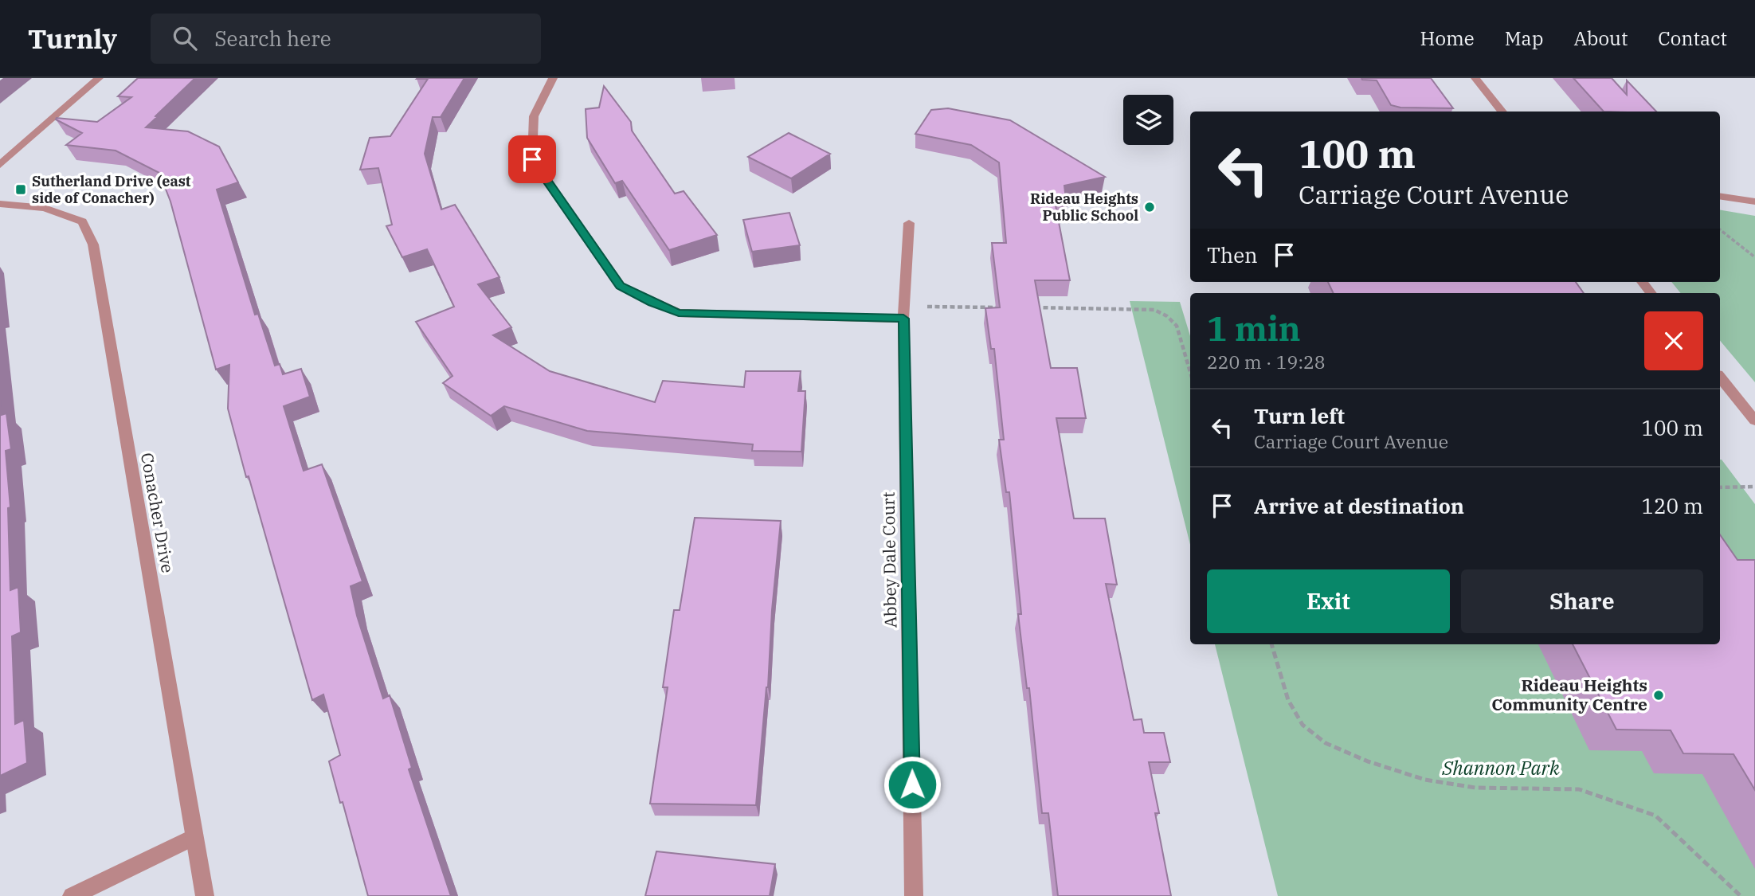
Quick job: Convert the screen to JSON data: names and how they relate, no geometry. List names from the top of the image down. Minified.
{"streets":{"street":["Conacher Drive","Abbey Dale Court"]},"parks":["Shannon Park"],"places":{"transit":["Sutherland Drive (east side of Conacher)"],"other":["Rideau Heights Public School","Rideau Heights Community Centre"]},"page":{"header":"Turnly","search":"Search here","nav":["Home","Map","About","Contact"],"turn":["100 m","Carriage Court Avenue"],"then":"Then","heading":["1 min","220 m · 19:28"],"list":[{"name":"Turn left","note":"Carriage Court Avenue","value":"100 m"},{"name":"Arrive at destination","value":"120 m"}],"buttons":["Exit","Share"]}}
